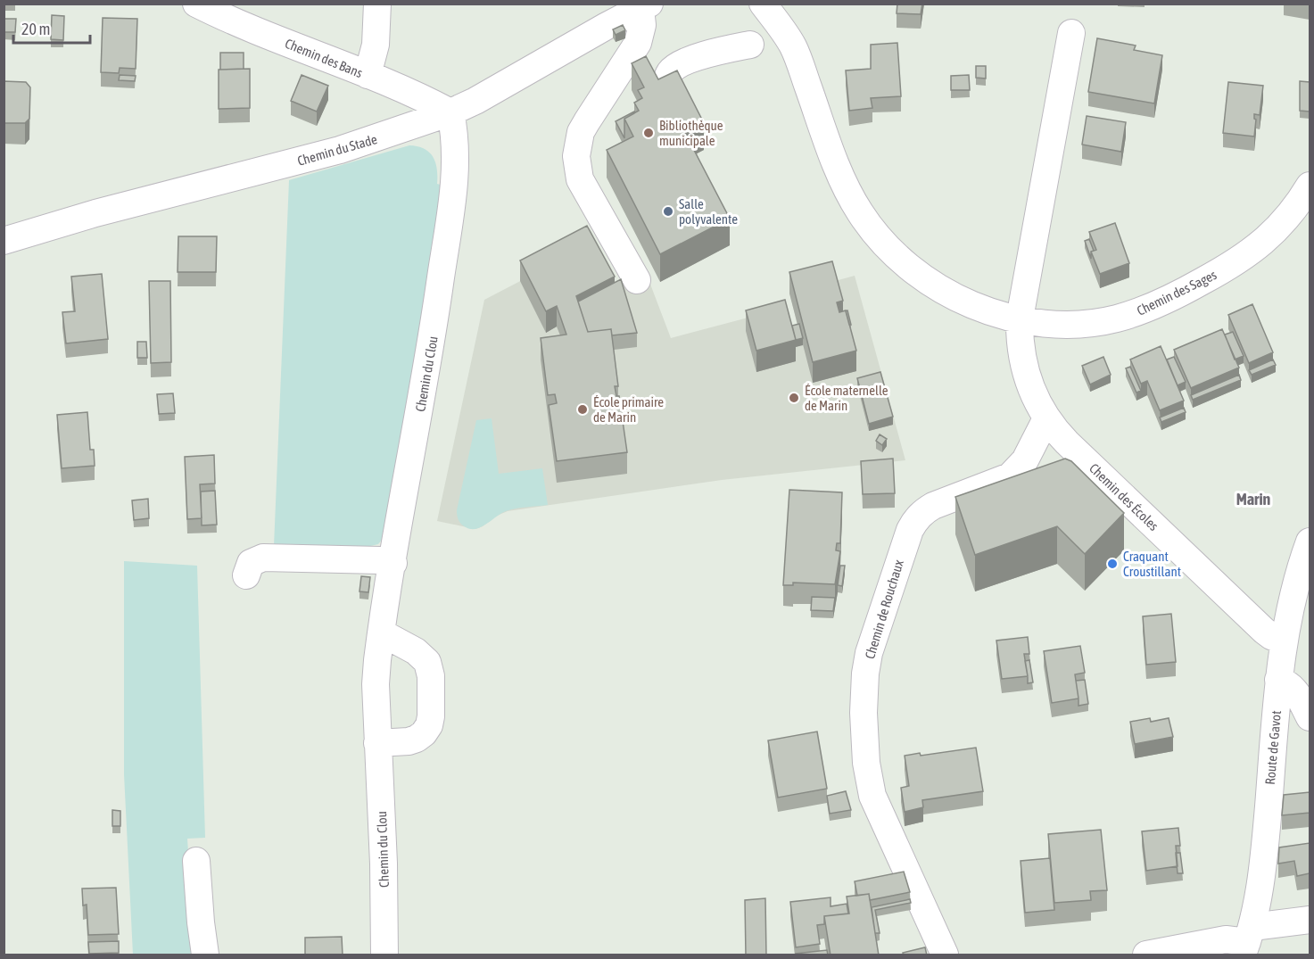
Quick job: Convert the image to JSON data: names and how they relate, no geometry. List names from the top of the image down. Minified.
{"streets":{"street":["Chemin des Bans","Chemin du Stade","Chemin des Sages","Chemin du Clou","Chemin des Écoles","Chemin de Rouchaux","Route de Gavot"]},"crossings":[["Chemin des Bans","Chemin du Stade"],["Chemin des Bans","Chemin du Clou"],["Chemin du Stade","Chemin du Clou"],["Chemin des Sages","Chemin des Écoles"],["Chemin des Écoles","Chemin de Rouchaux"],["Chemin des Écoles","Route de Gavot"]],"districts":["Marin"],"places":["Bibliothèque municipale","Salle polyvalente","École maternelle de Marin","École primaire de Marin","Craquant Croustillant"],"scale_bar":"20 m"}
